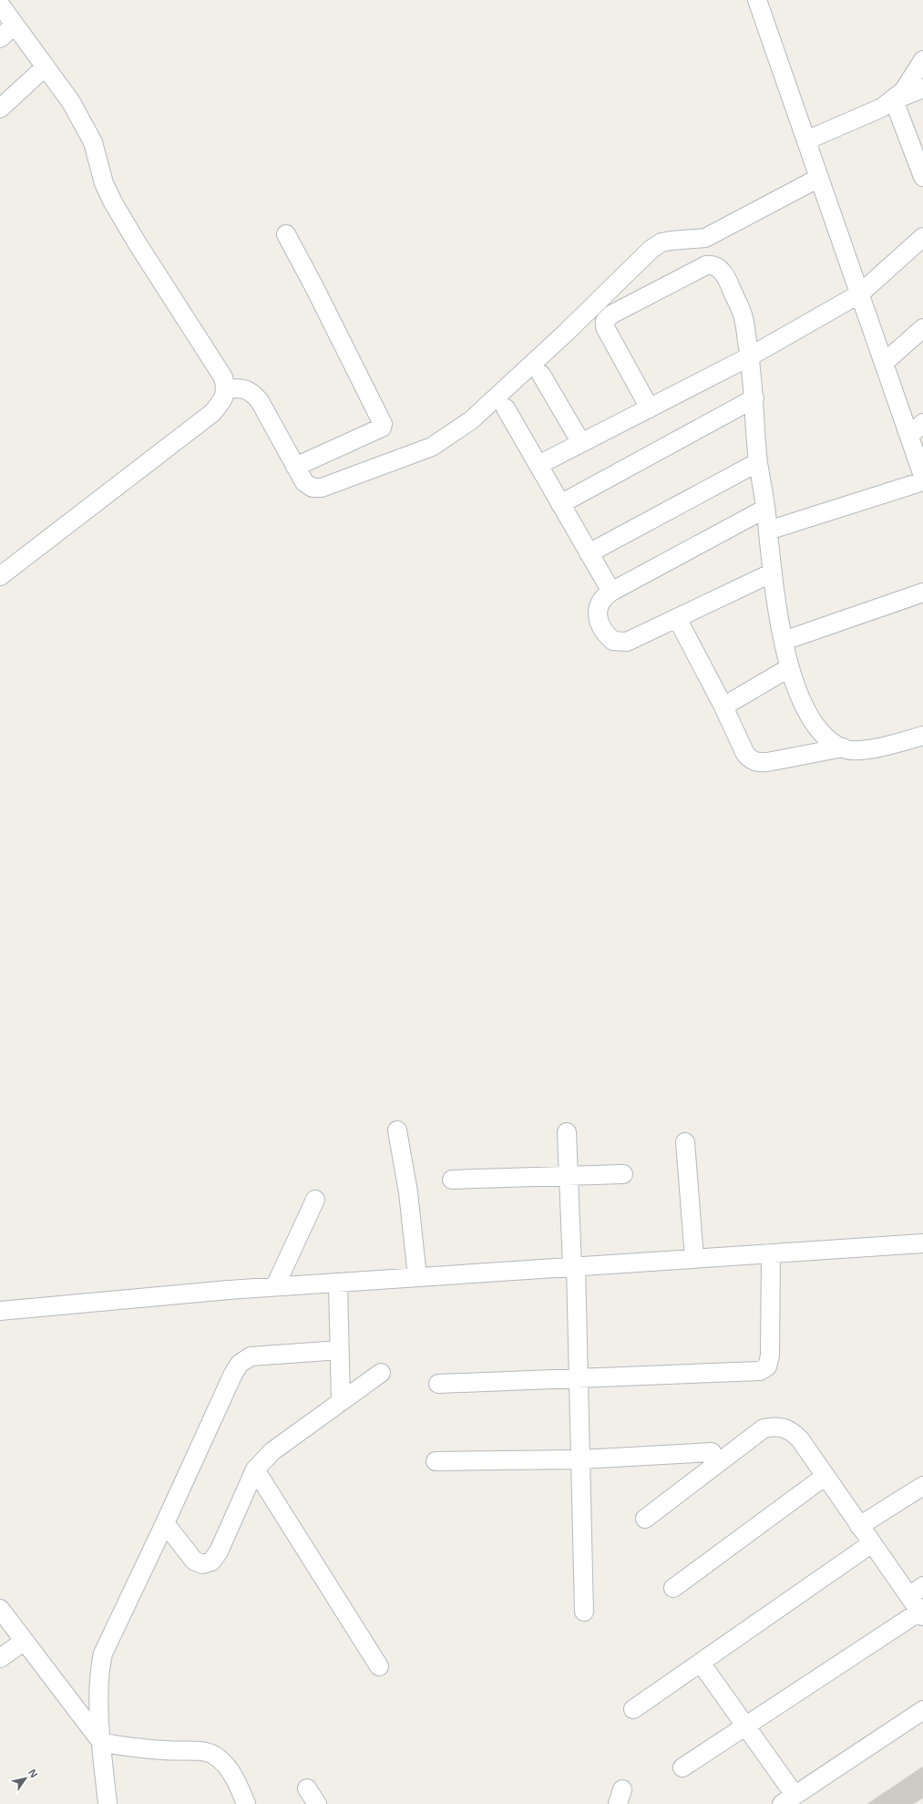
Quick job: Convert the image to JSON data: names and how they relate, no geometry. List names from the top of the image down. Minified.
{"north":"top right"}
